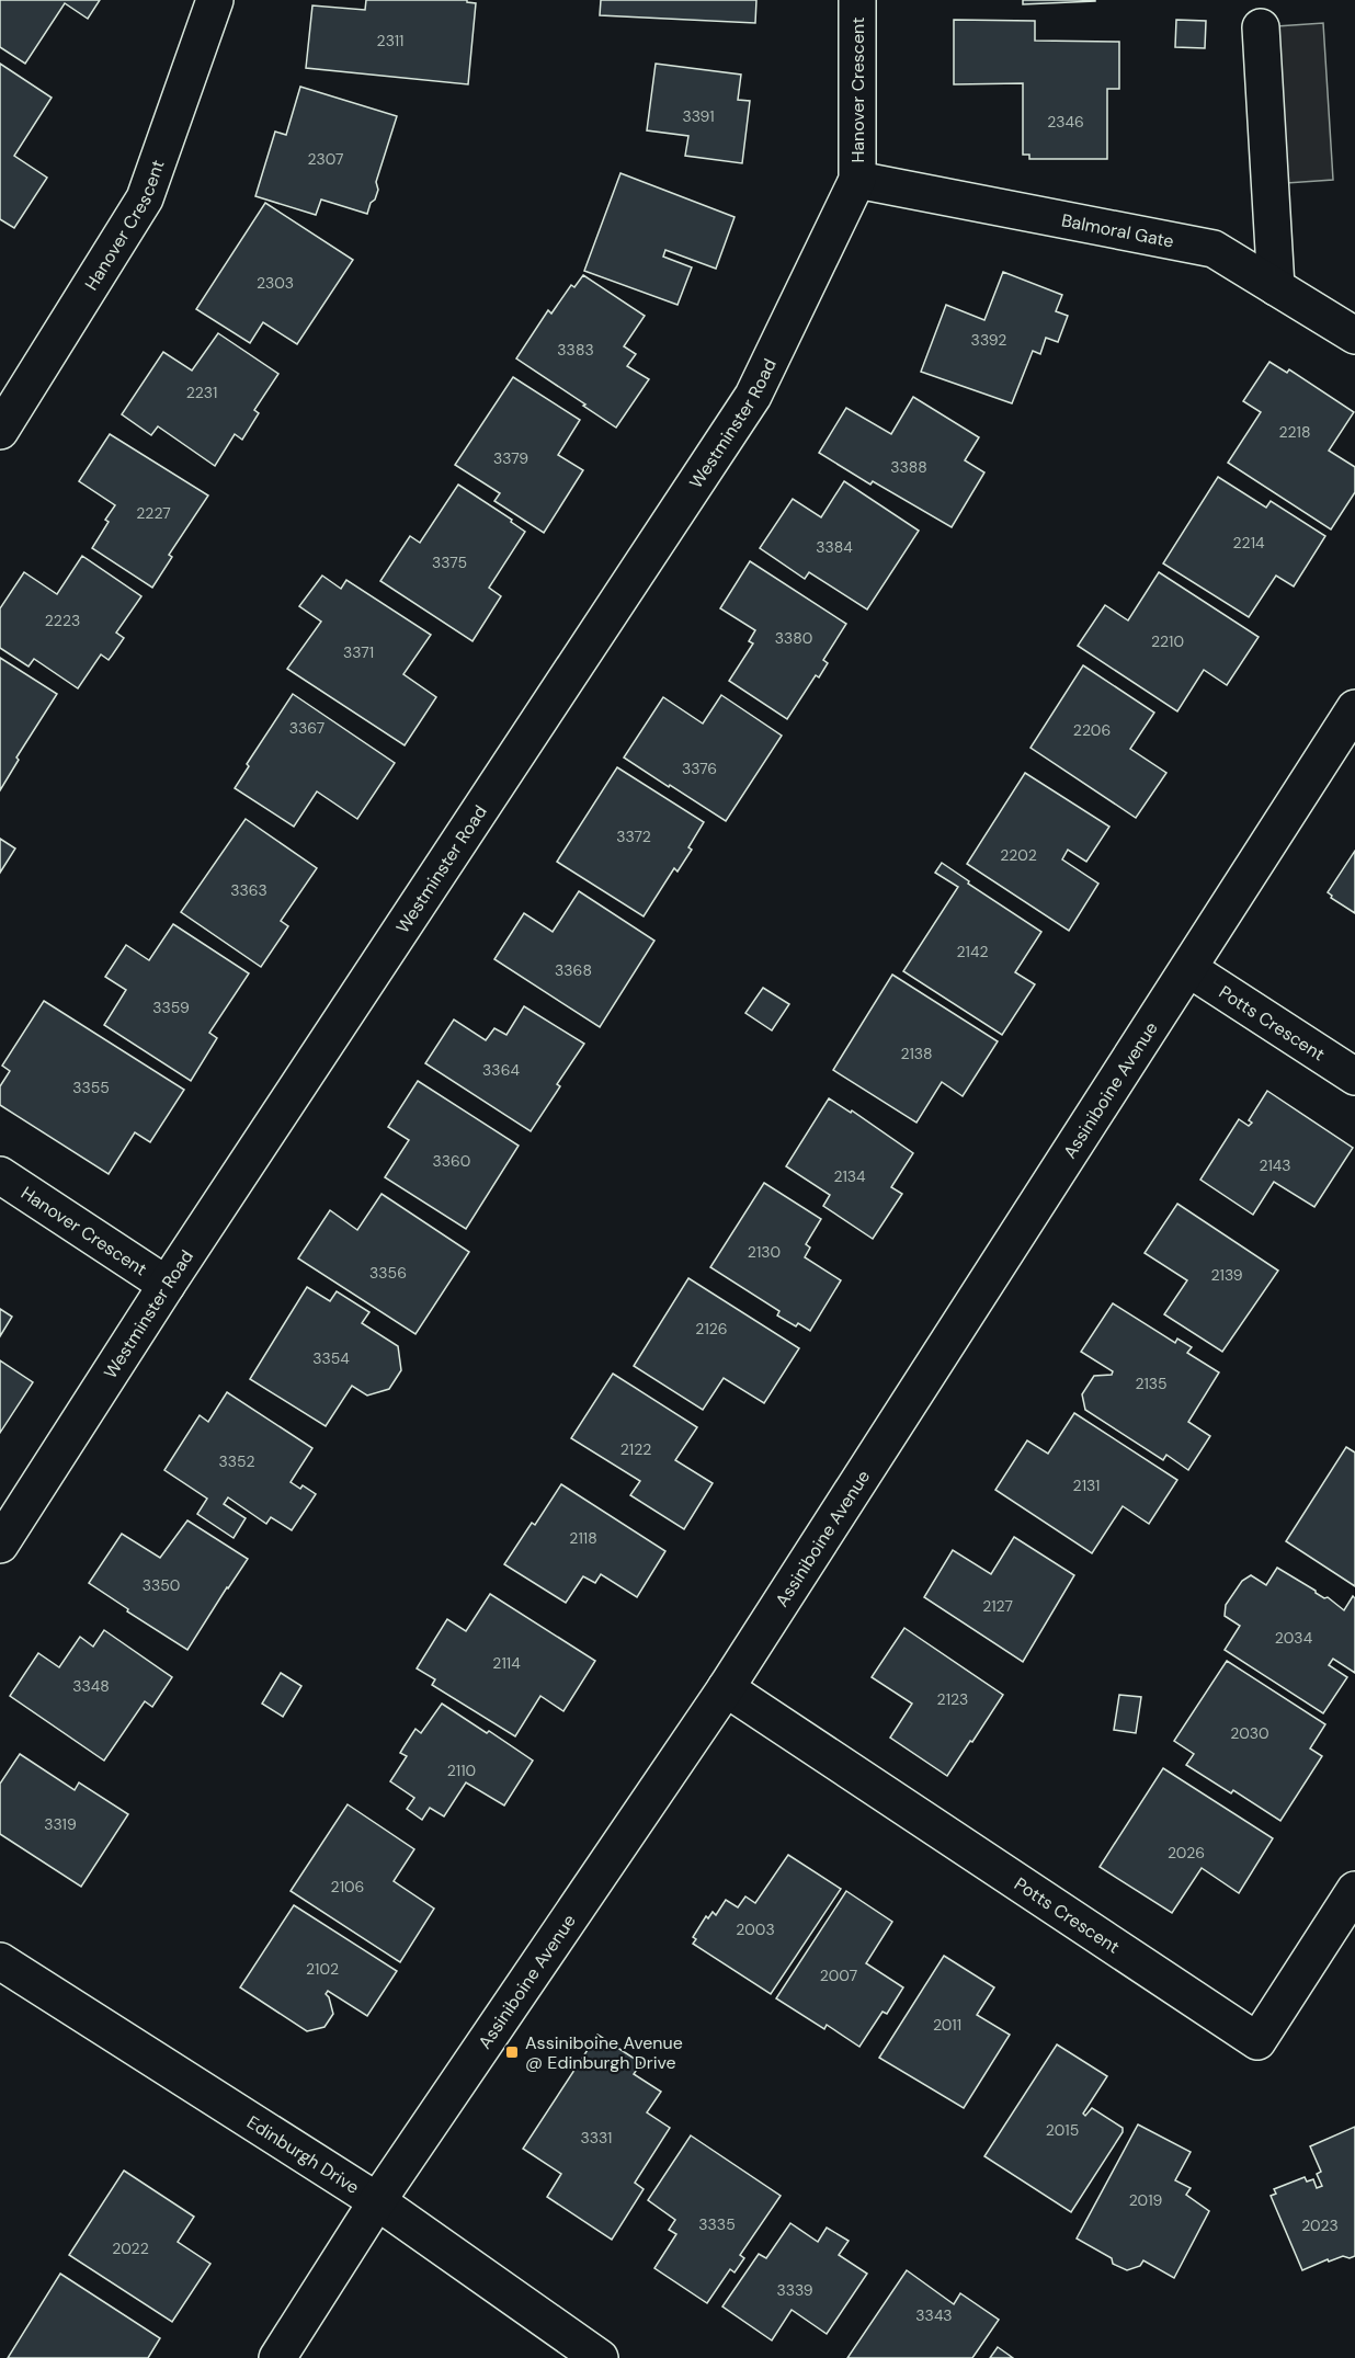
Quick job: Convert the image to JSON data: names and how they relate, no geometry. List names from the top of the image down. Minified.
{"streets":{"street":["Hanover Crescent","Balmoral Gate","Westminster Road","Potts Crescent","Assiniboine Avenue","Edinburgh Drive"]},"crossings":[["Hanover Crescent","Balmoral Gate"],["Hanover Crescent","Westminster Road"],["Balmoral Gate","Westminster Road"],["Potts Crescent","Assiniboine Avenue"],["Assiniboine Avenue","Edinburgh Drive"]],"places":{"transit":["Assiniboine Avenue @ Edinburgh Drive"]},"house_numbers":["2311","3391","2346","2307","2303","3392","3383","2231","2218","3379","3388","2227","2214","3384","3375","2223","3380","2210","3371","3367","2206","3376","3372","2202","3363","2142","3368","3359","2138","3364","3355","3360","2143","2134","2130","3356","2139","2126","3354","2135","2122","3352","2131","2118","3350","2127","2034","2114","3348","2123","2030","2110","3319","2026","2106","2003","2102","2007","2011","2015","3331","2019","3335","2023","2022","3339","3343"]}
